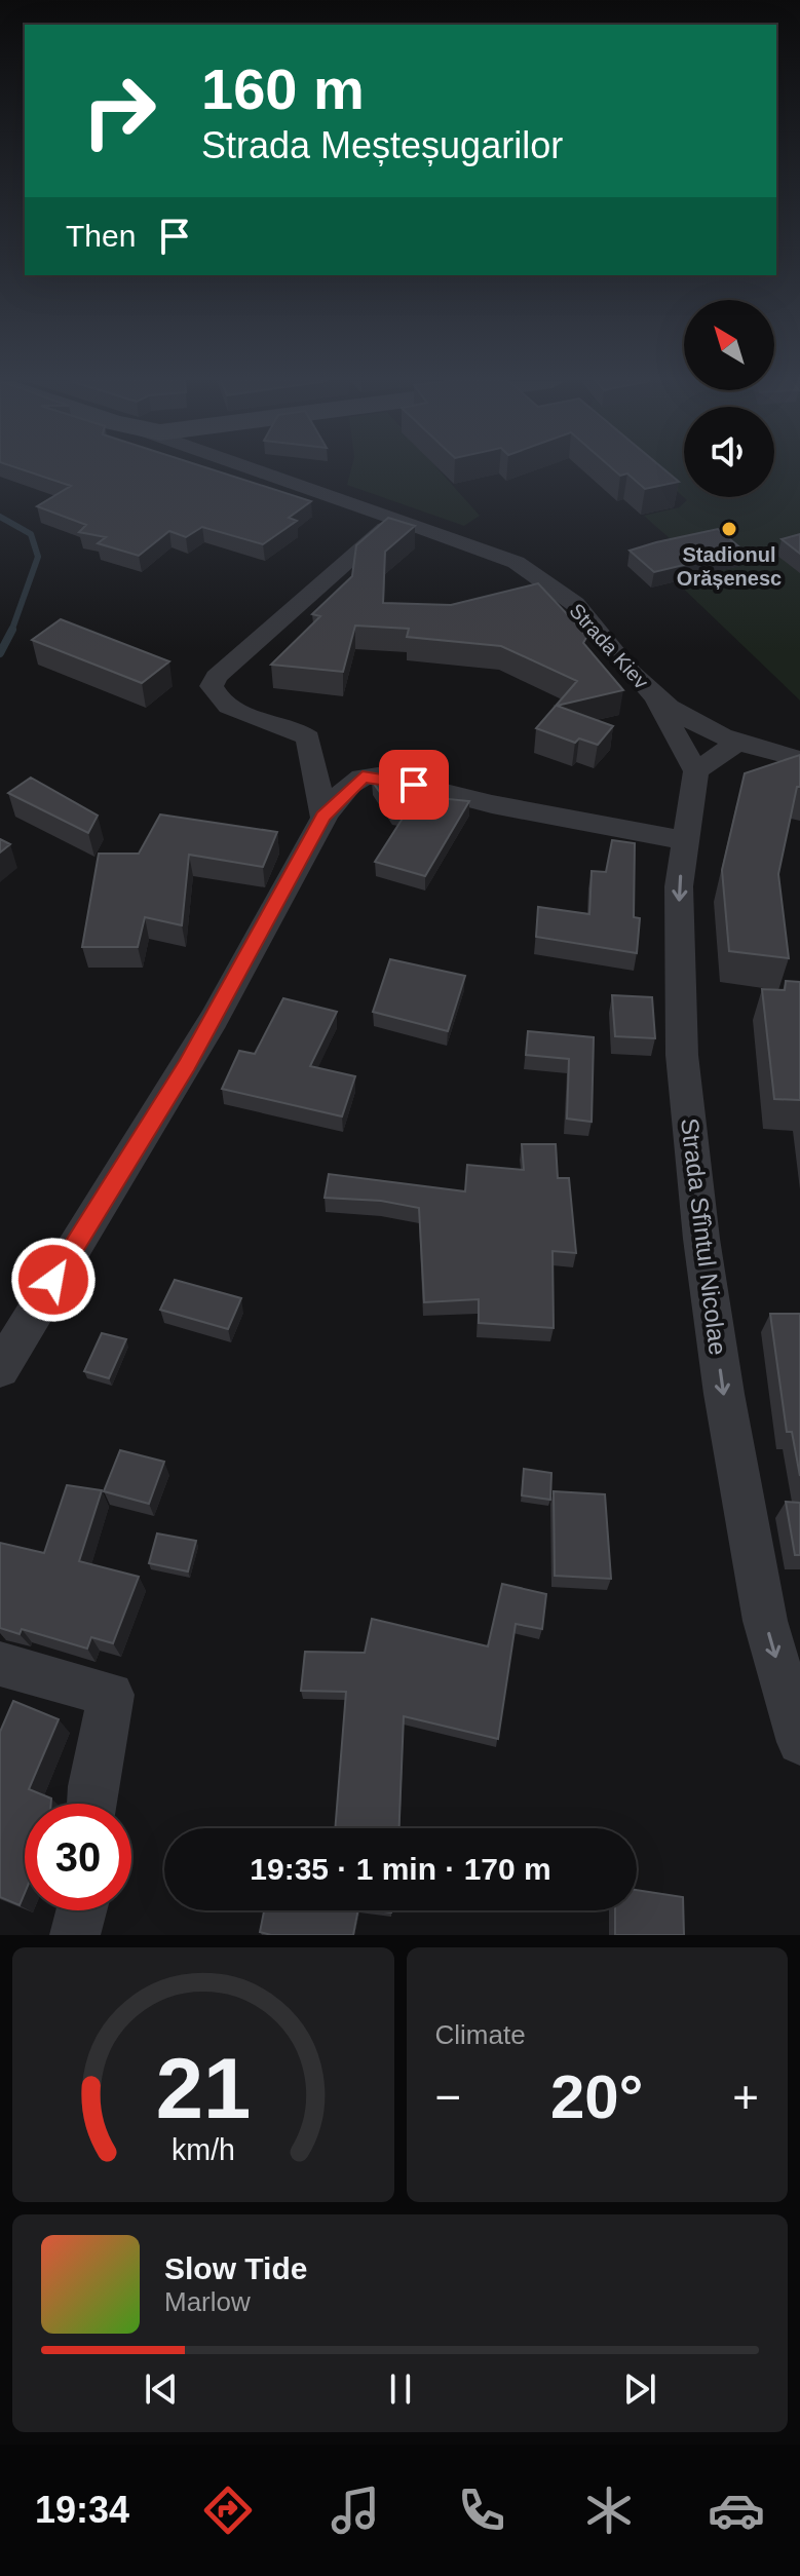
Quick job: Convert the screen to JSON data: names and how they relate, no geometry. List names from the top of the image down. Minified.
{"streets":{"street":["Strada Kiev","Strada Sfîntul Nicolae"]},"one_way":["Strada Sfîntul Nicolae"],"places":["Stadionul Orășenesc"],"north":"top left","page":{"turn":["160 m","Strada Meșteșugarilor"],"then":"Then","limit":"30","trip":"19:35 · 1 min · 170 m","tile":"Climate","heat":["−","20°","+"],"song":["Slow Tide","Marlow"],"tabs":"19:34","gauge":["21","km/h"]}}
